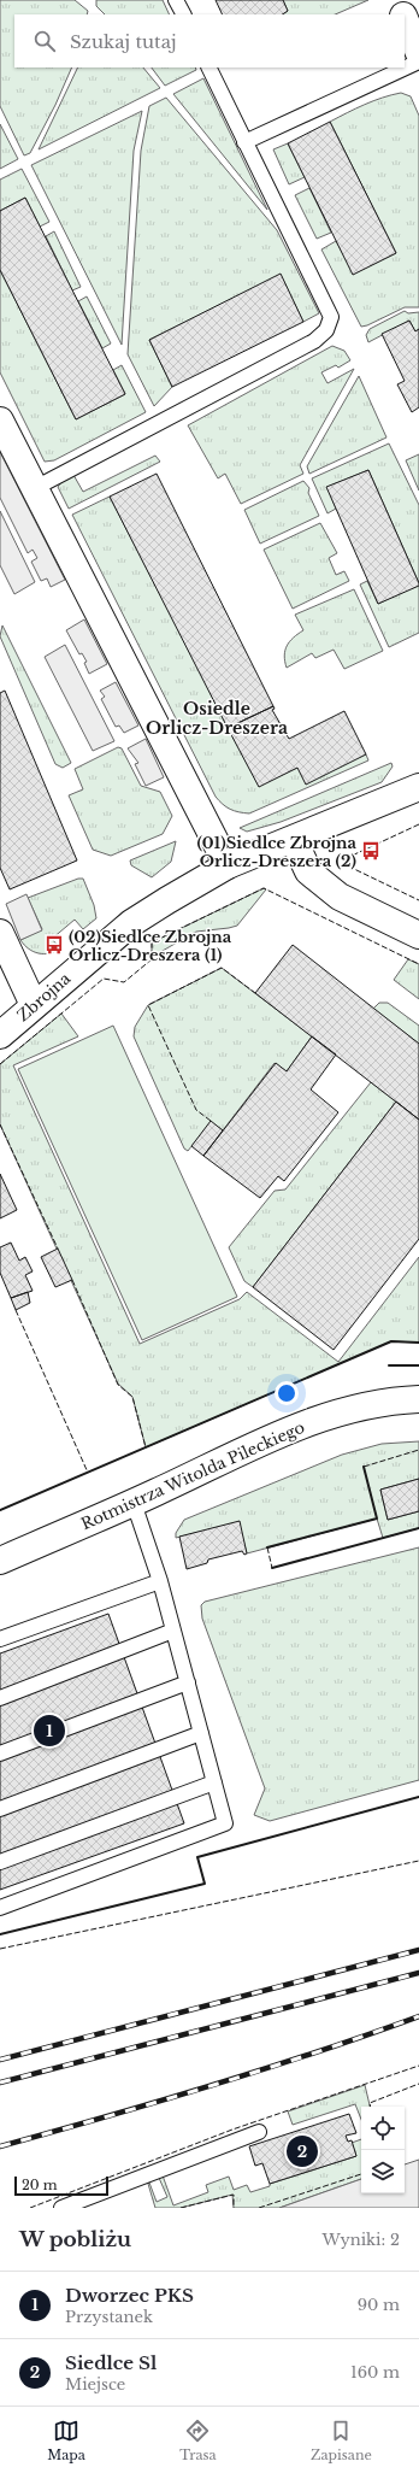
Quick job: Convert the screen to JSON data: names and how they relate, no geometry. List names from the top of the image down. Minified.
{"streets":{"street":["Zbrojna","Rotmistrza Witolda Pileckiego"]},"districts":["Osiedle Orlicz-Dreszera"],"places":{"bus stop":["(01)Siedlce Zbrojna Orlicz-Dreszera (2)","(02)Siedlce Zbrojna Orlicz-Dreszera (1)"]},"scale_bar":"20 m","page":{"search":"Szukaj tutaj","pins":["1","2"],"scale":"20 m","heading":["W pobliżu","Wyniki: 2"],"list":[{"mark":"1","name":"Dworzec PKS","note":"Przystanek","value":"90 m"},{"mark":"2","name":"Siedlce Sl","note":"Miejsce","value":"160 m"}],"nav":["Mapa","Trasa","Zapisane"]}}
